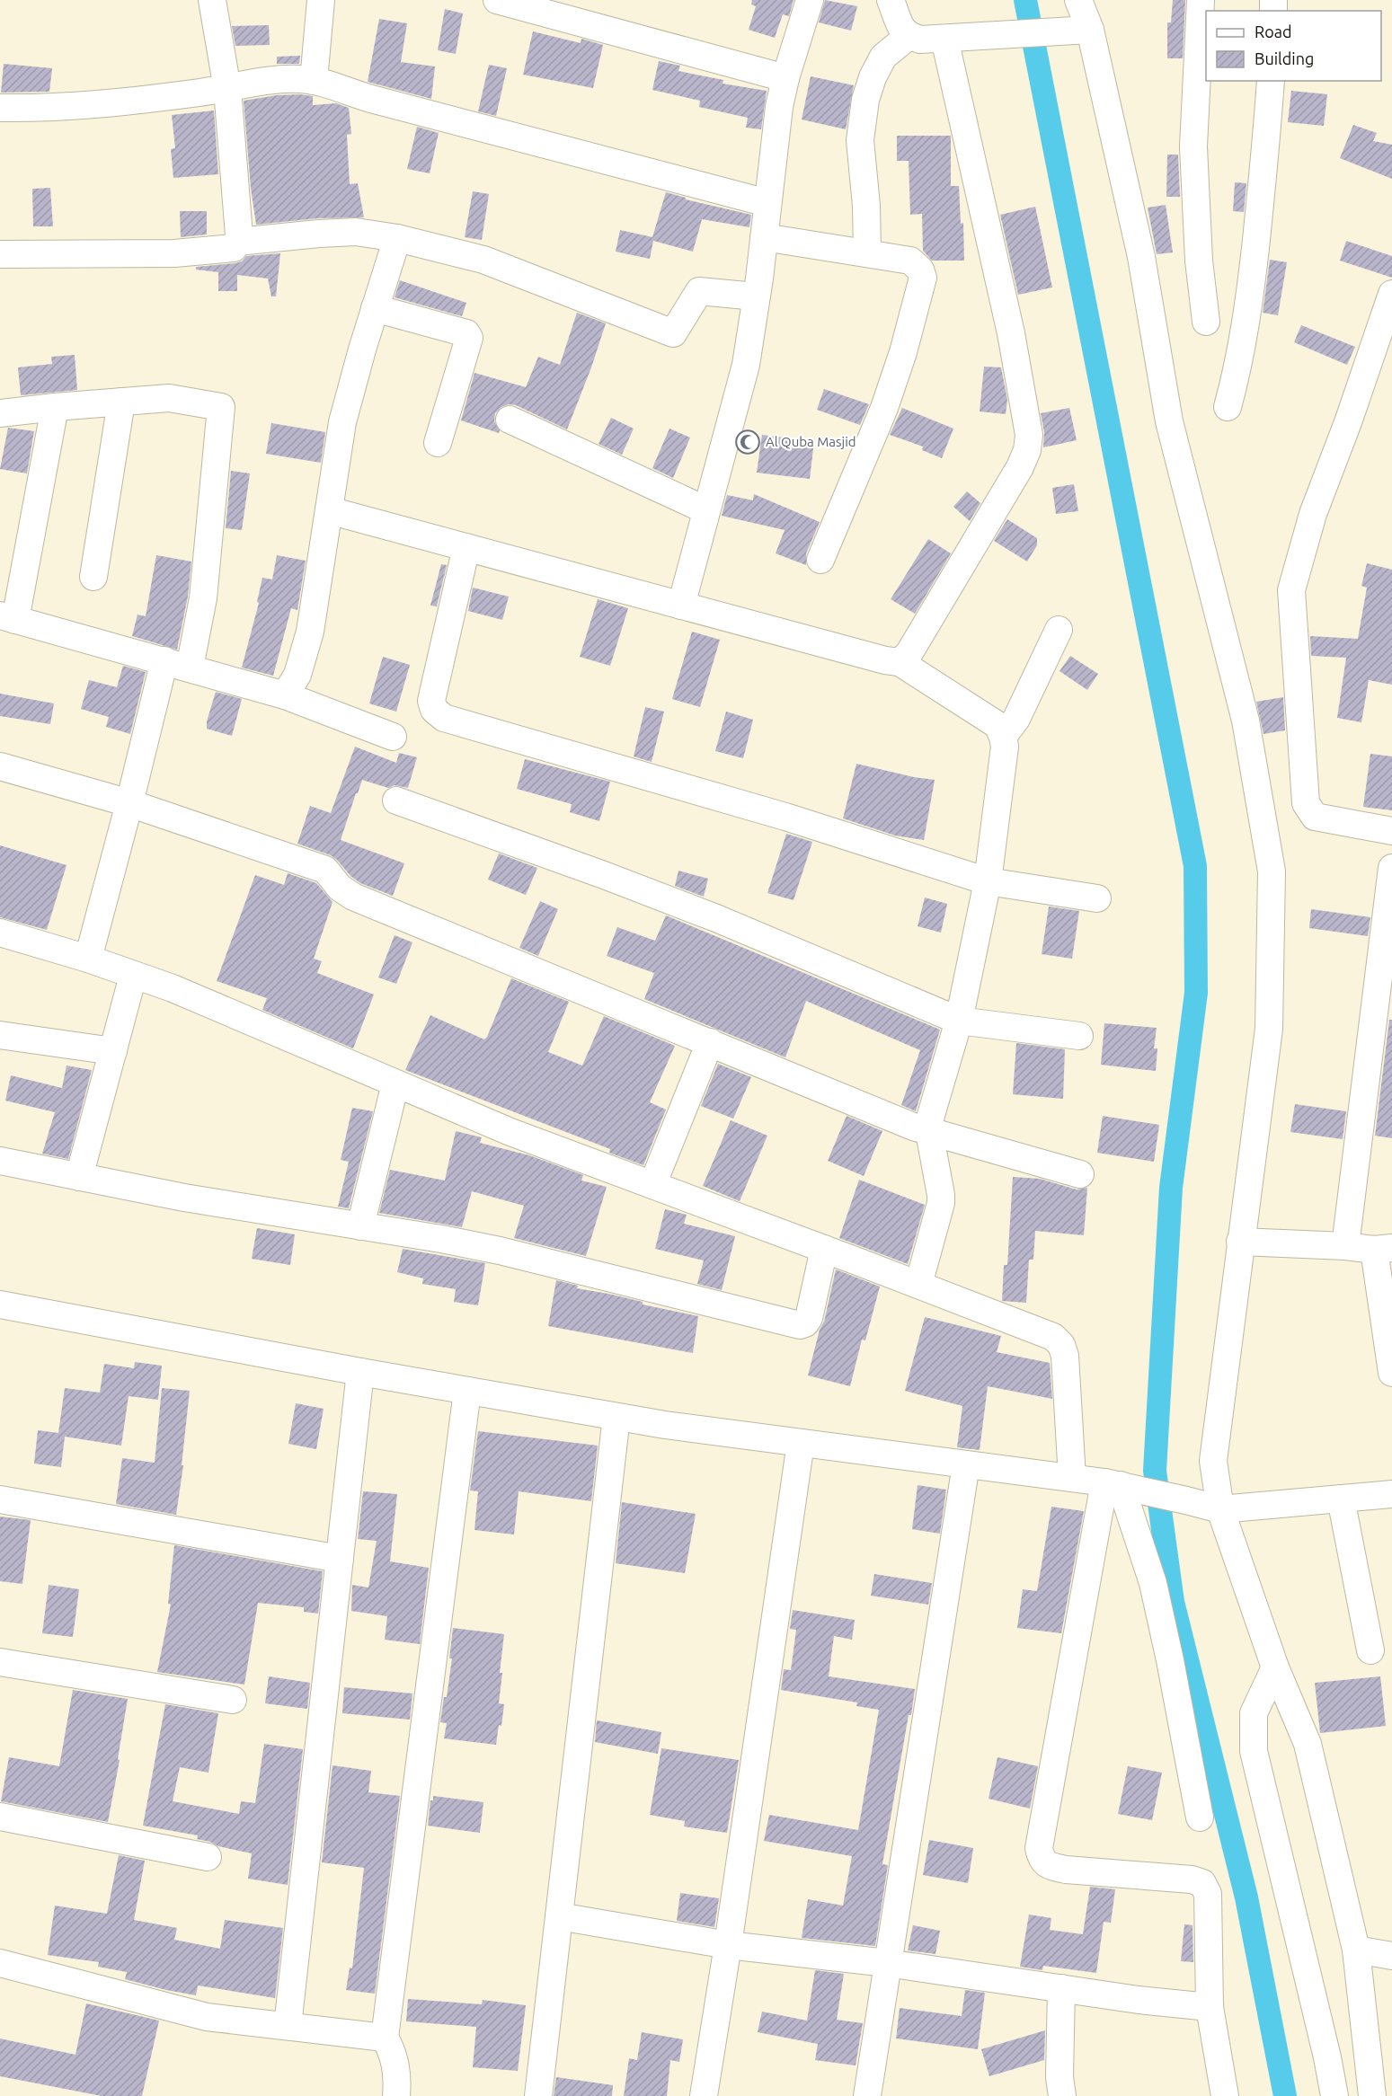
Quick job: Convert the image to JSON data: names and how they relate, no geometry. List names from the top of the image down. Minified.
{"places":{"mosque":["Al Quba Masjid"]},"legend":["Road","Building"]}
